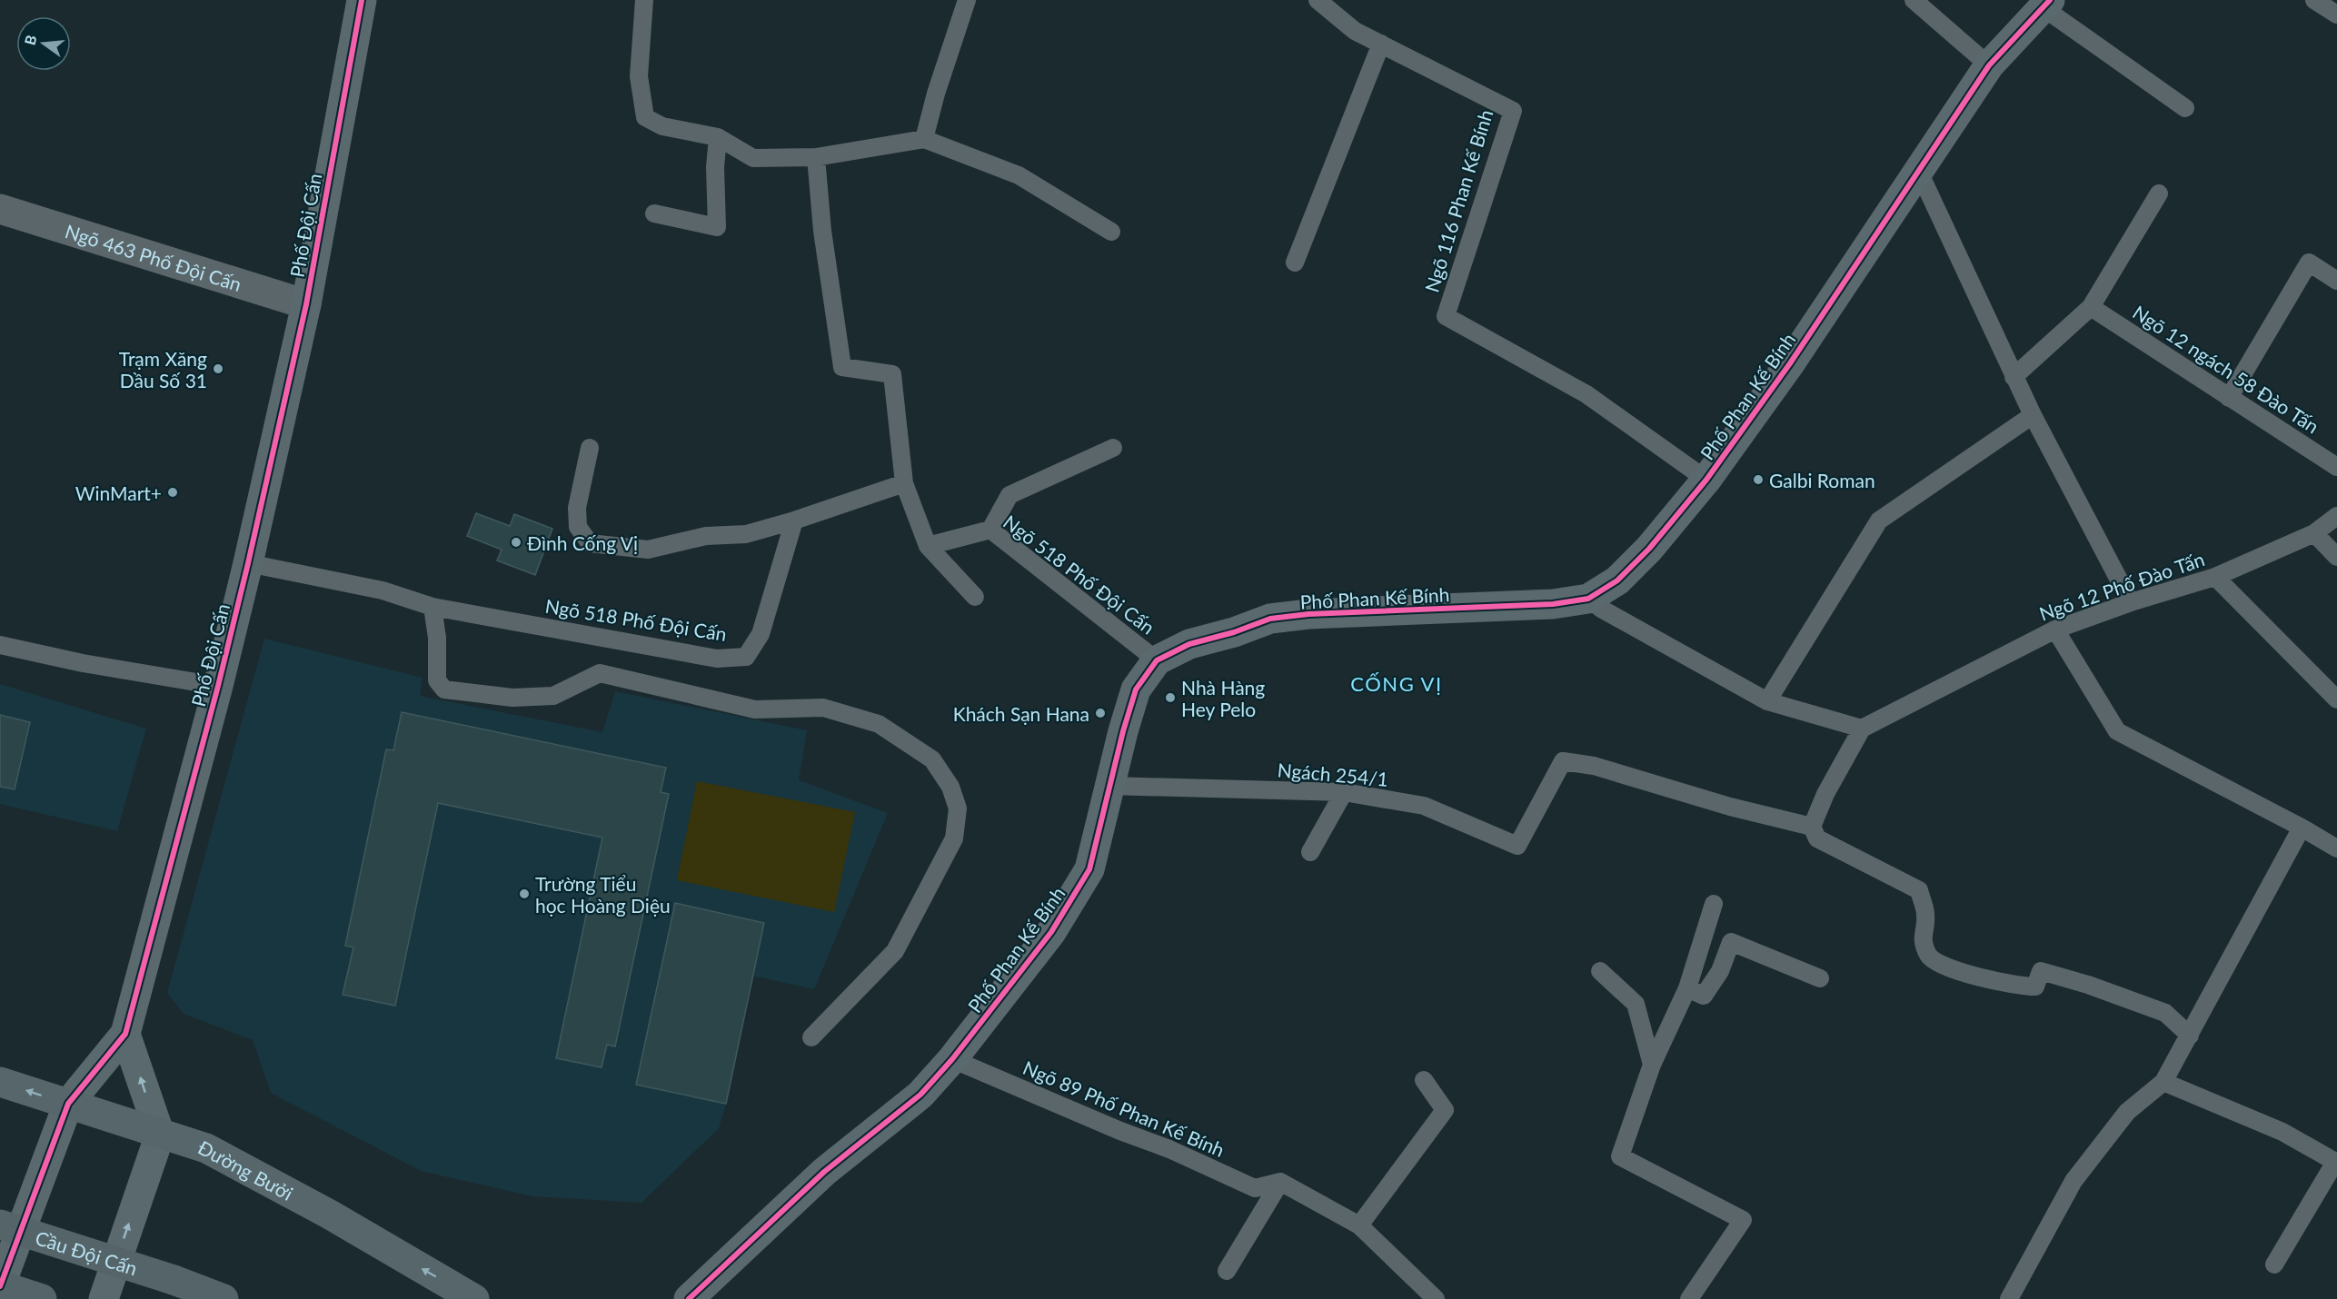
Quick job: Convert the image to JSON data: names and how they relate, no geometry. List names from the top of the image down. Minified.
{"streets":{"highway":["Cầu Đội Cấn"],"main road":["Đường Bưởi"],"street":["Phố Đội Cấn","Ngõ 463 Phố Đội Cấn","Phố Phan Kế Bính"],"lane":["Ngõ 116 Phan Kế Bính","Ngõ 12 ngách 58 Đào Tấn","Ngõ 518 Phố Đội Cấn","Ngõ 12 Phố Đào Tấn","Ngách 254/1","Ngõ 89 Phố Phan Kế Bính"]},"crossings":[["Ngõ 116 Phan Kế Bính","Phố Phan Kế Bính"],["Phố Đội Cấn","Ngõ 463 Phố Đội Cấn"],["Phố Đội Cấn","Ngõ 518 Phố Đội Cấn"],["Phố Đội Cấn","Đường Bưởi"],["Phố Phan Kế Bính","Ngõ 518 Phố Đội Cấn"],["Phố Phan Kế Bính","Ngách 254/1"],["Phố Phan Kế Bính","Ngõ 89 Phố Phan Kế Bính"]],"one_way":["Đường Bưởi"],"districts":["CỐNG VỊ"],"places":["Trạm Xăng Dầu Số 31","Galbi Roman","WinMart+","Đình Cống Vị","Nhà Hàng Hey Pelo","Khách Sạn Hana","Trường Tiểu học Hoàng Diệu"],"north":"left"}
